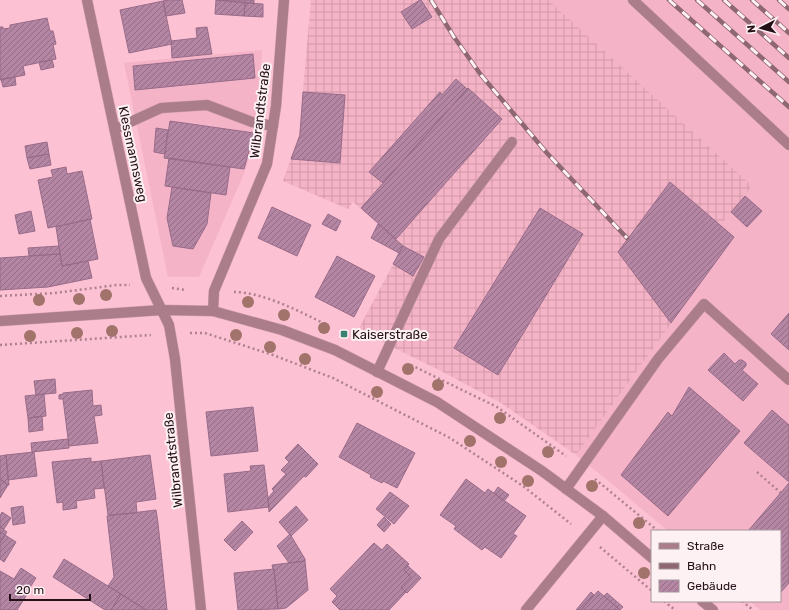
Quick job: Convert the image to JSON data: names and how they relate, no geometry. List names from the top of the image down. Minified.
{"streets":{"street":["Wilbrandtstraße","Klessmannsweg"]},"crossings":[["Wilbrandtstraße","Klessmannsweg"]],"places":{"transit":["Kaiserstraße"]},"legend":["Straße","Bahn","Gebäude"],"scale_bar":"20 m","north":"left"}
